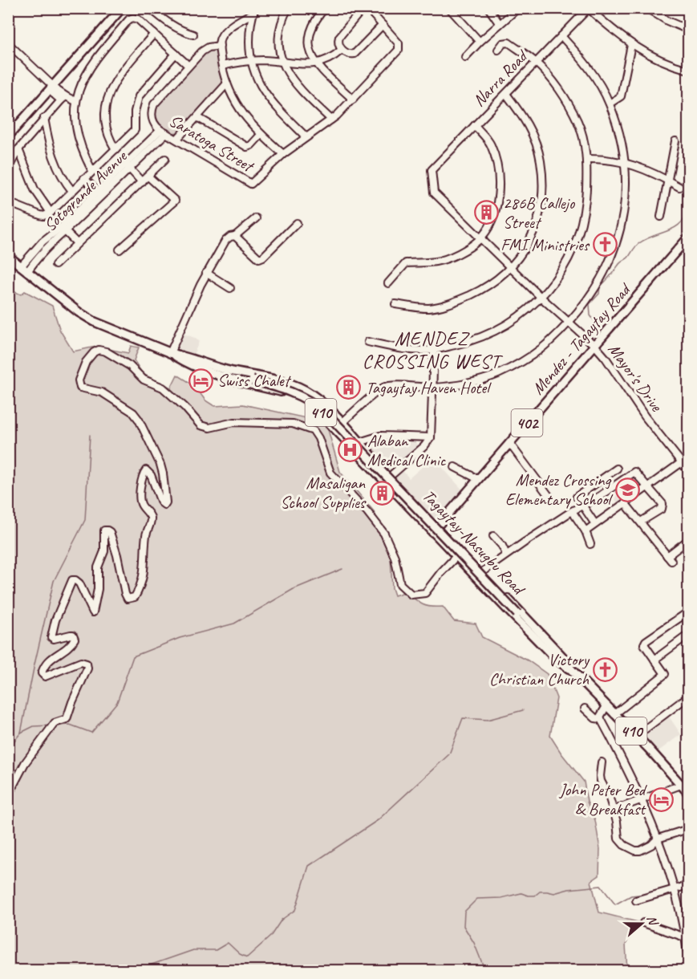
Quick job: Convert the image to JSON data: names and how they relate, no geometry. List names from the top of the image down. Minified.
{"streets":{"main road":["Mendez - Tagaytay Road","410","402","Tagaytay-Nasugbu Road"],"street":["Narra Road","Saratoga Street","Sotogrande Avenue","Mayor's Drive"]},"crossings":[["Narra Road","Mayor's Drive"],["Saratoga Street","Sotogrande Avenue"],["Sotogrande Avenue","Tagaytay-Nasugbu Road"],["Mendez - Tagaytay Road","Mayor's Drive"],["Mendez - Tagaytay Road","Tagaytay-Nasugbu Road"]],"districts":["MENDEZ CROSSING WEST"],"places":{"building":["286B Callejo Street","Tagaytay Haven Hotel","Masaligan School Supplies"],"church":["FMI Ministries","Victory Christian Church"],"hotel":["Swiss Chalet","John Peter Bed & Breakfast"],"hospital":["Alaban Medical Clinic"],"school or university":["Mendez Crossing Elementary School"]},"north":"right"}
